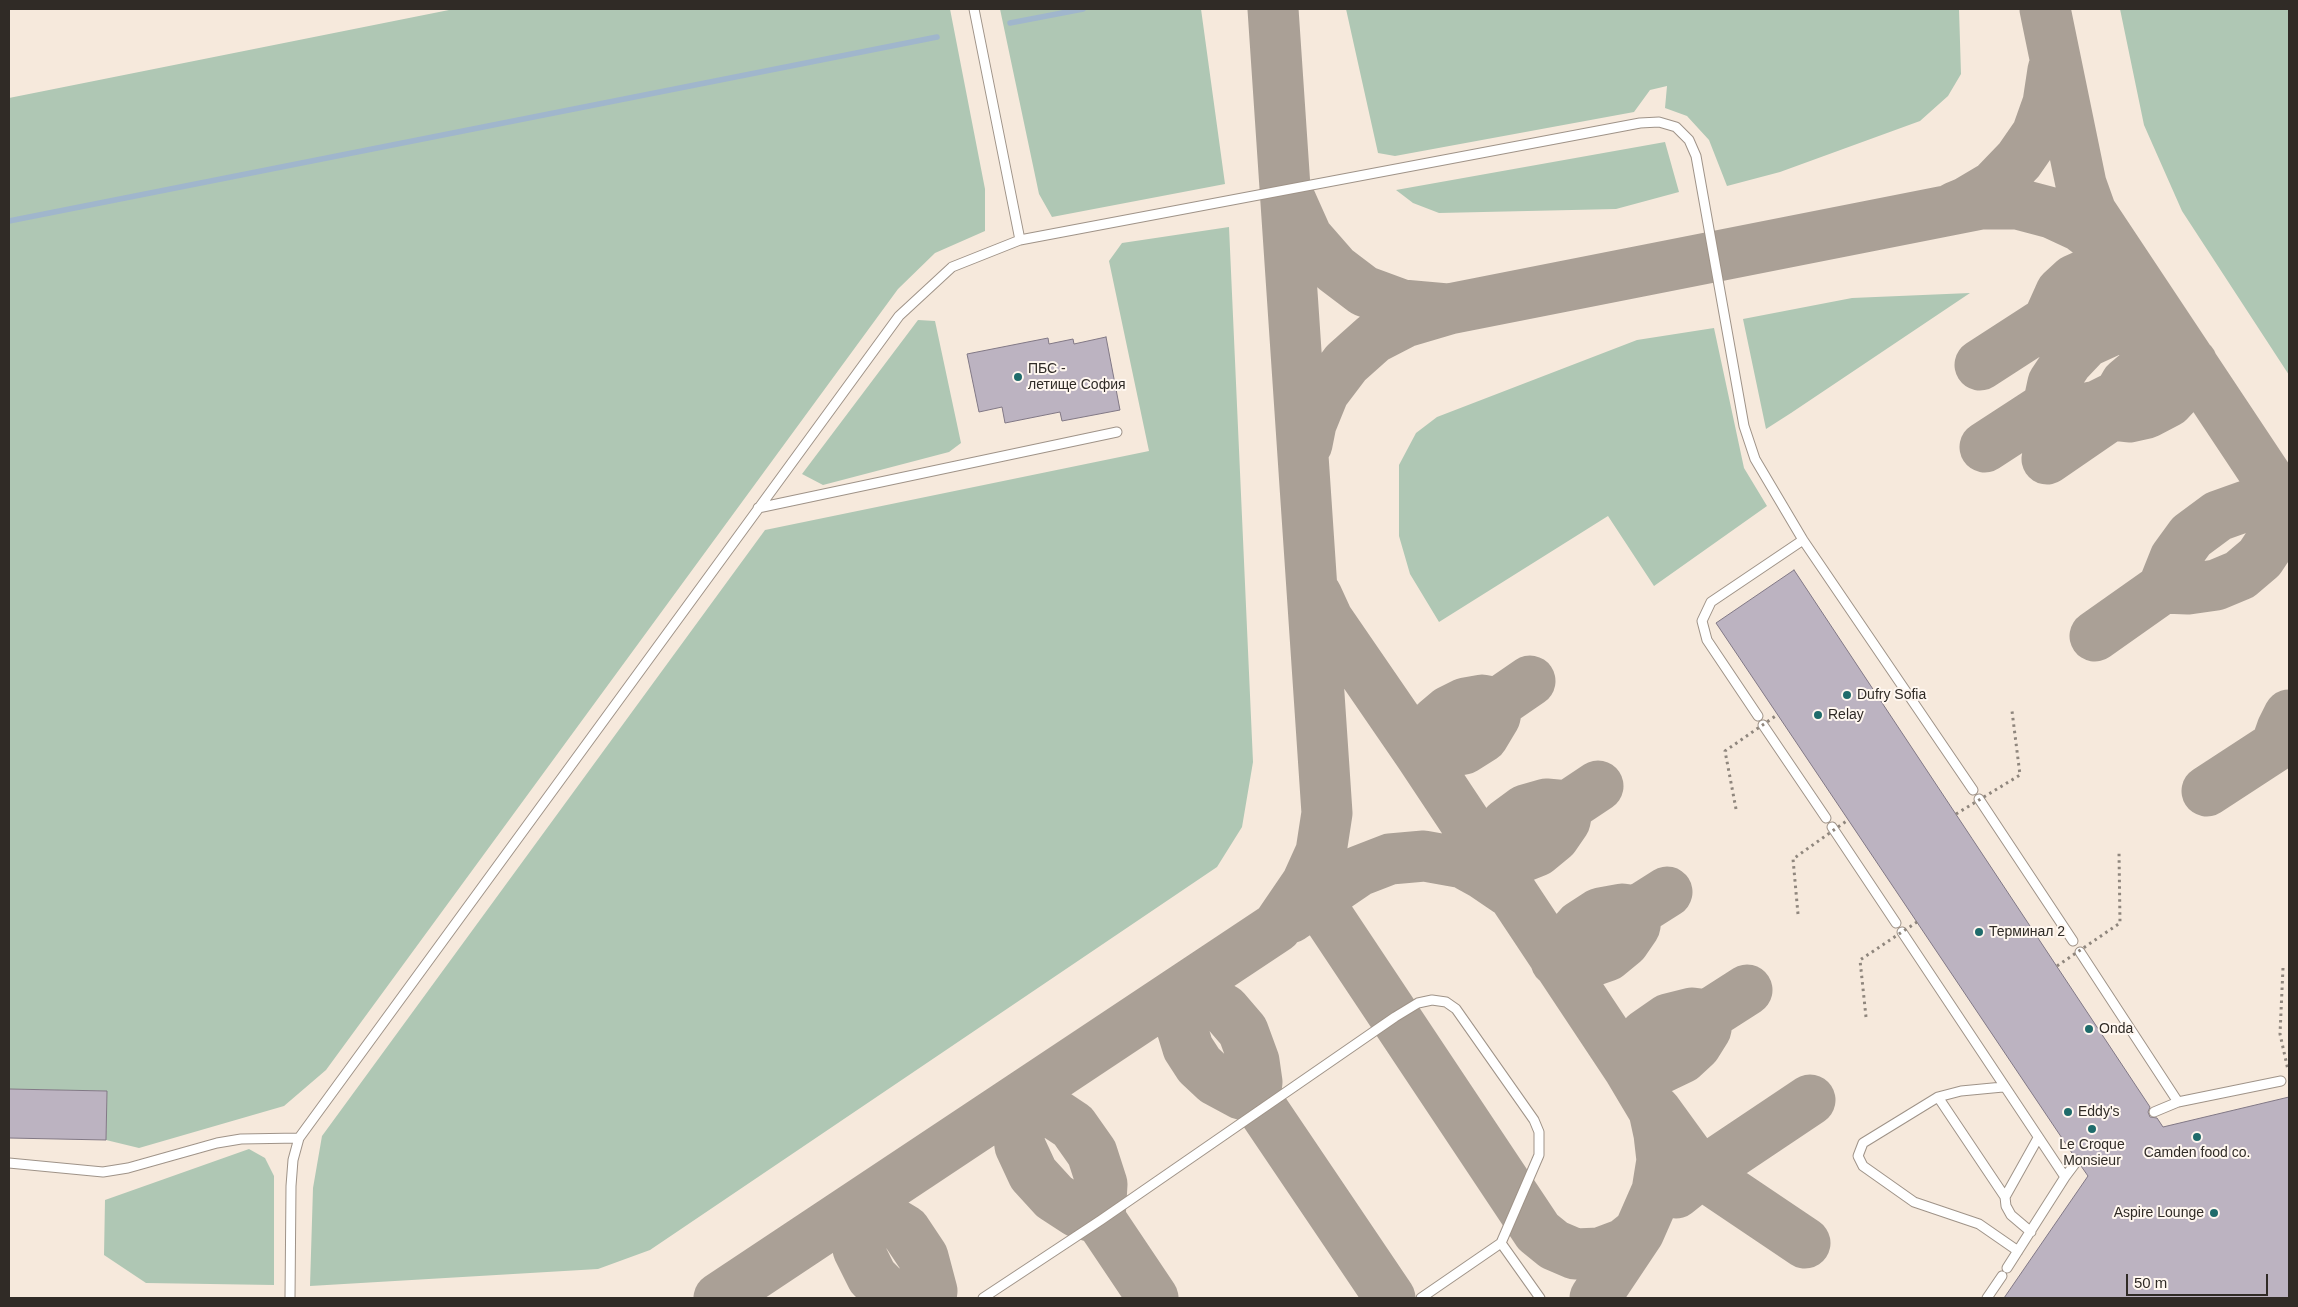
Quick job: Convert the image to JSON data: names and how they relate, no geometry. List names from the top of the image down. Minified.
{"places":["ПБС - летище София","Dufry Sofia","Relay","Терминал 2","Onda","Eddy's","Le Croque Monsieur","Camden food co.","Aspire Lounge"],"scale_bar":"50 m"}
